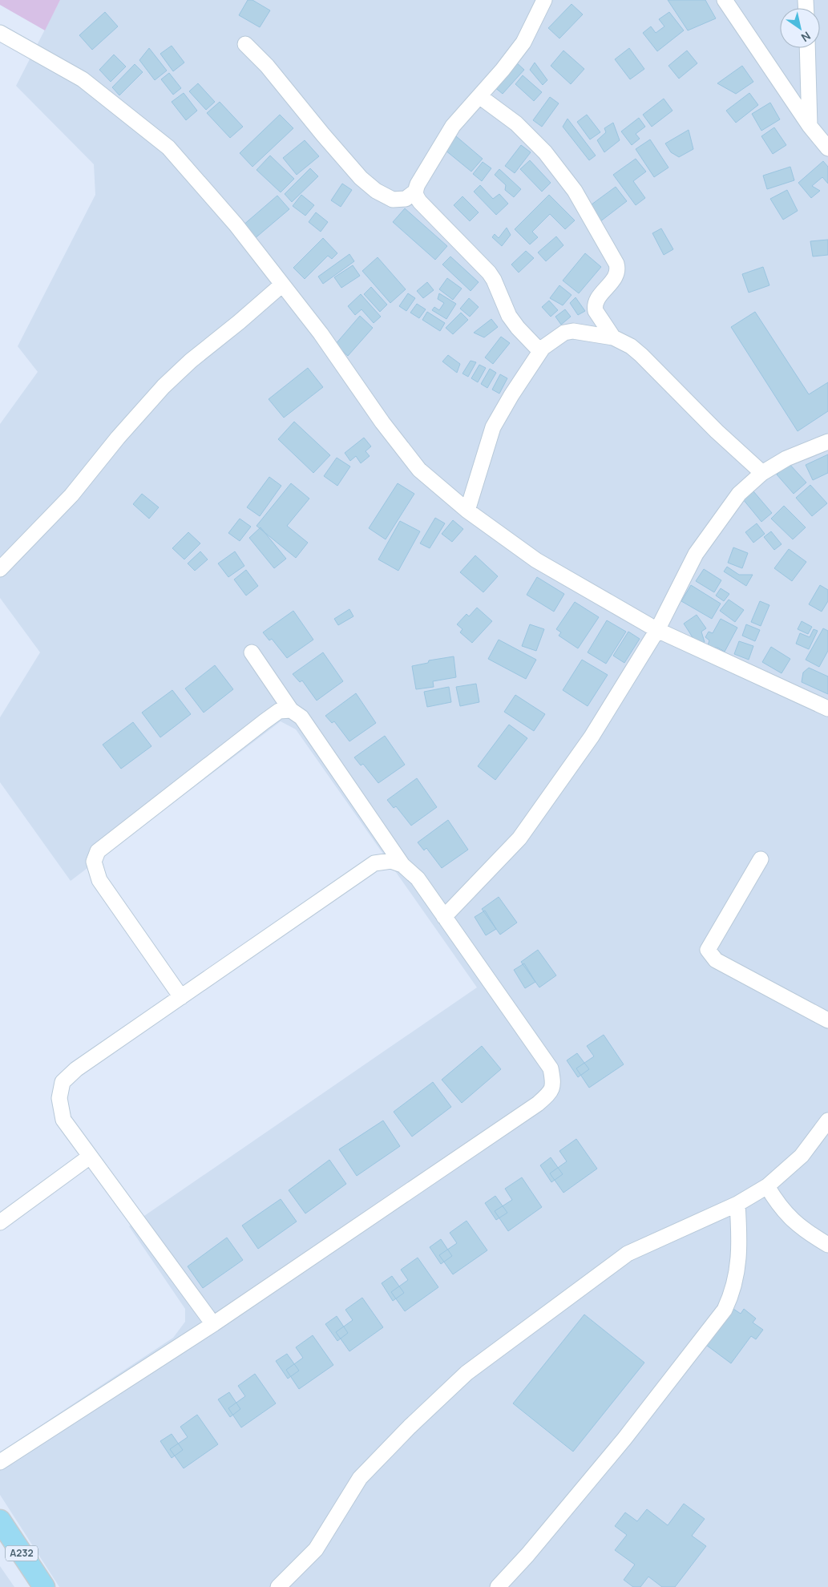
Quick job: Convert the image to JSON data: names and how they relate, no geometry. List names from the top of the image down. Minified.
{"streets":{"highway":["A232"]},"north":"bottom right"}
